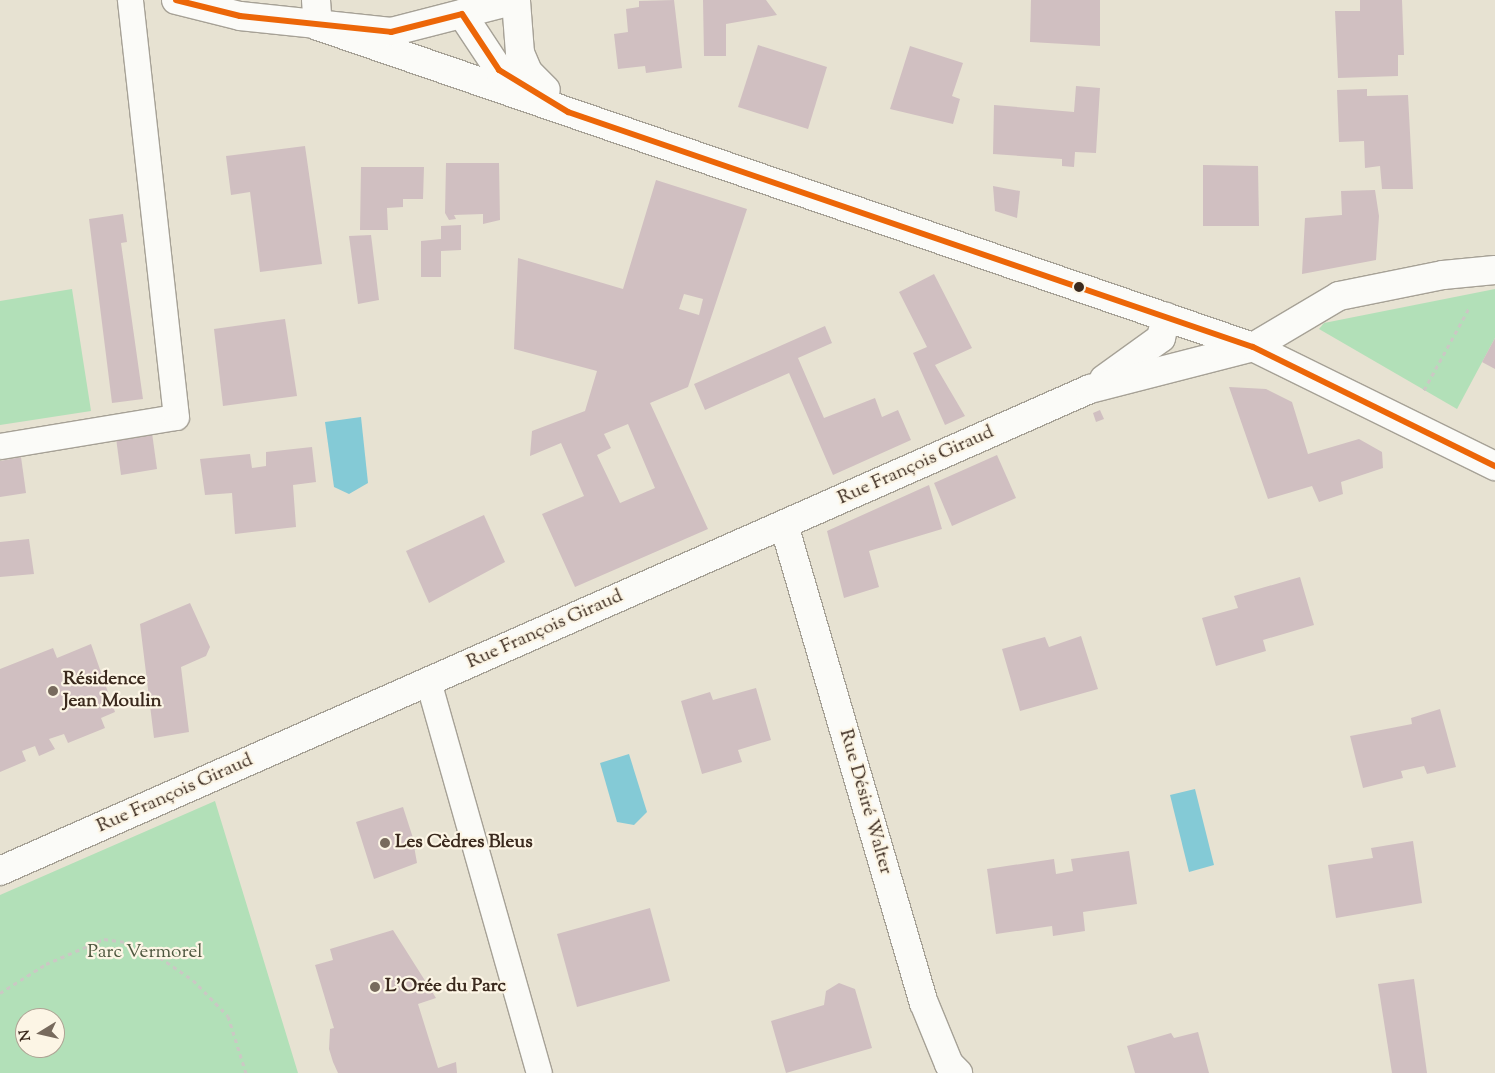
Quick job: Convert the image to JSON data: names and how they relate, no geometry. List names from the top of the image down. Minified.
{"streets":{"street":["Rue François Giraud","Rue Désiré Walter"]},"crossings":[["Rue François Giraud","Rue Désiré Walter"]],"parks":["Parc Vermorel"],"places":["Résidence Jean Moulin","Les Cèdres Bleus","L'Orée du Parc"],"north":"left"}
